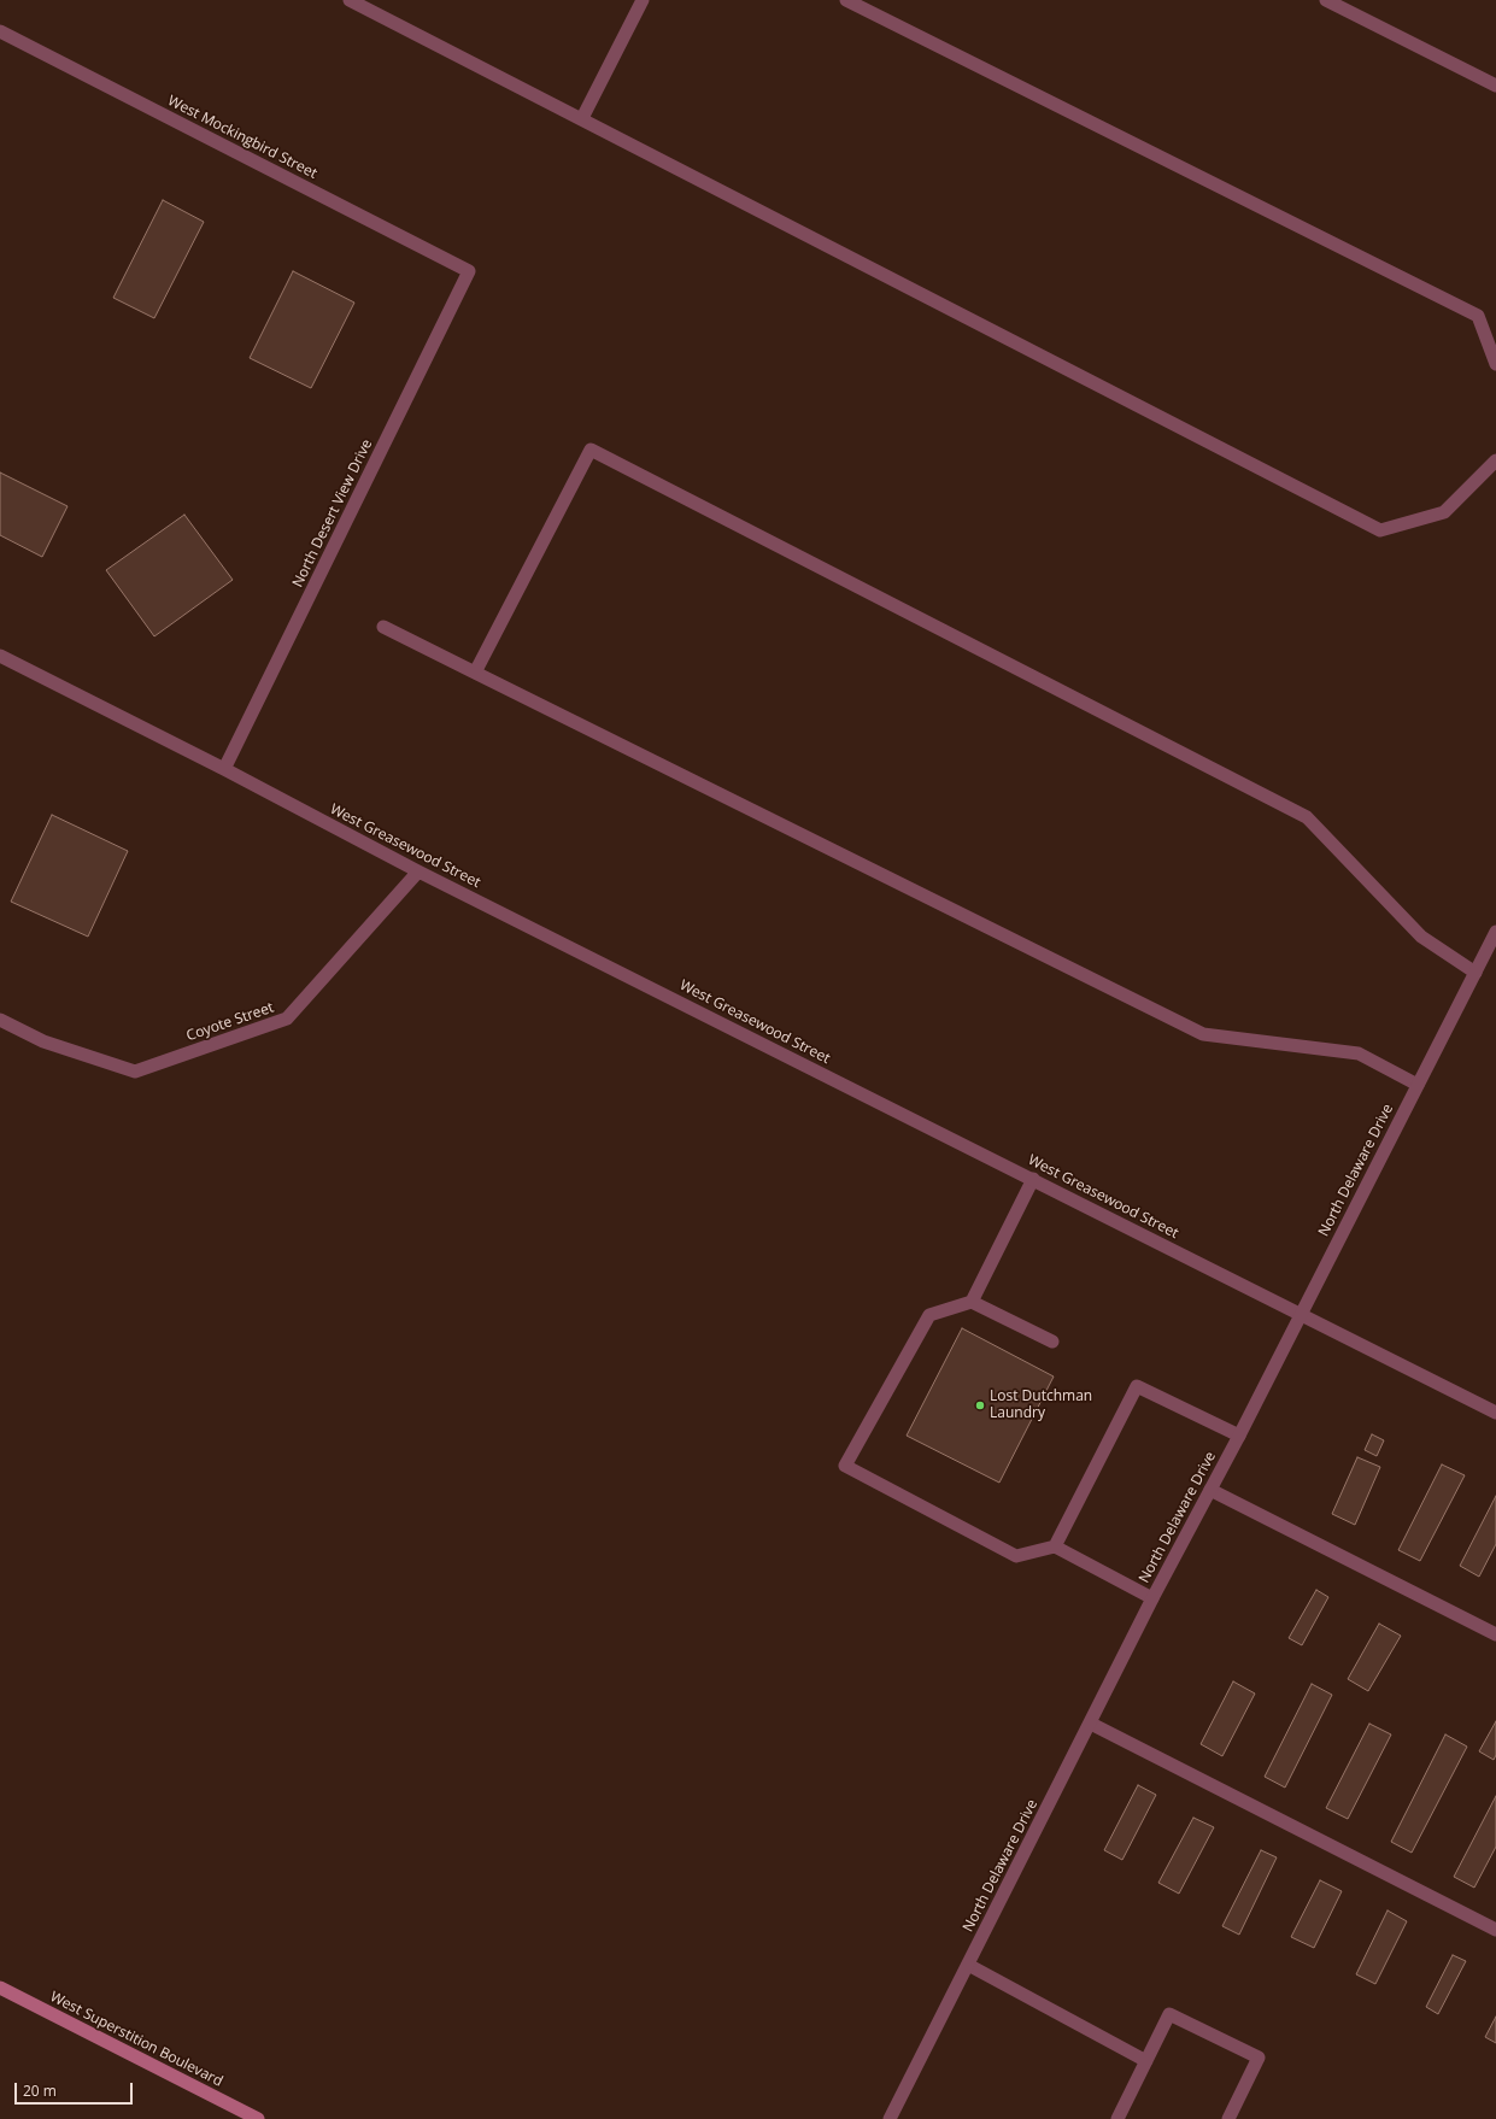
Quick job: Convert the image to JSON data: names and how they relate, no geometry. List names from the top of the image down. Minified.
{"streets":{"main road":["West Superstition Boulevard"],"street":["West Mockingbird Street","North Desert View Drive","West Greasewood Street","Coyote Street","North Delaware Drive"]},"crossings":[["West Mockingbird Street","North Desert View Drive"],["North Desert View Drive","West Greasewood Street"],["West Greasewood Street","Coyote Street"],["West Greasewood Street","North Delaware Drive"]],"places":["Lost Dutchman Laundry"],"scale_bar":"20 m"}
